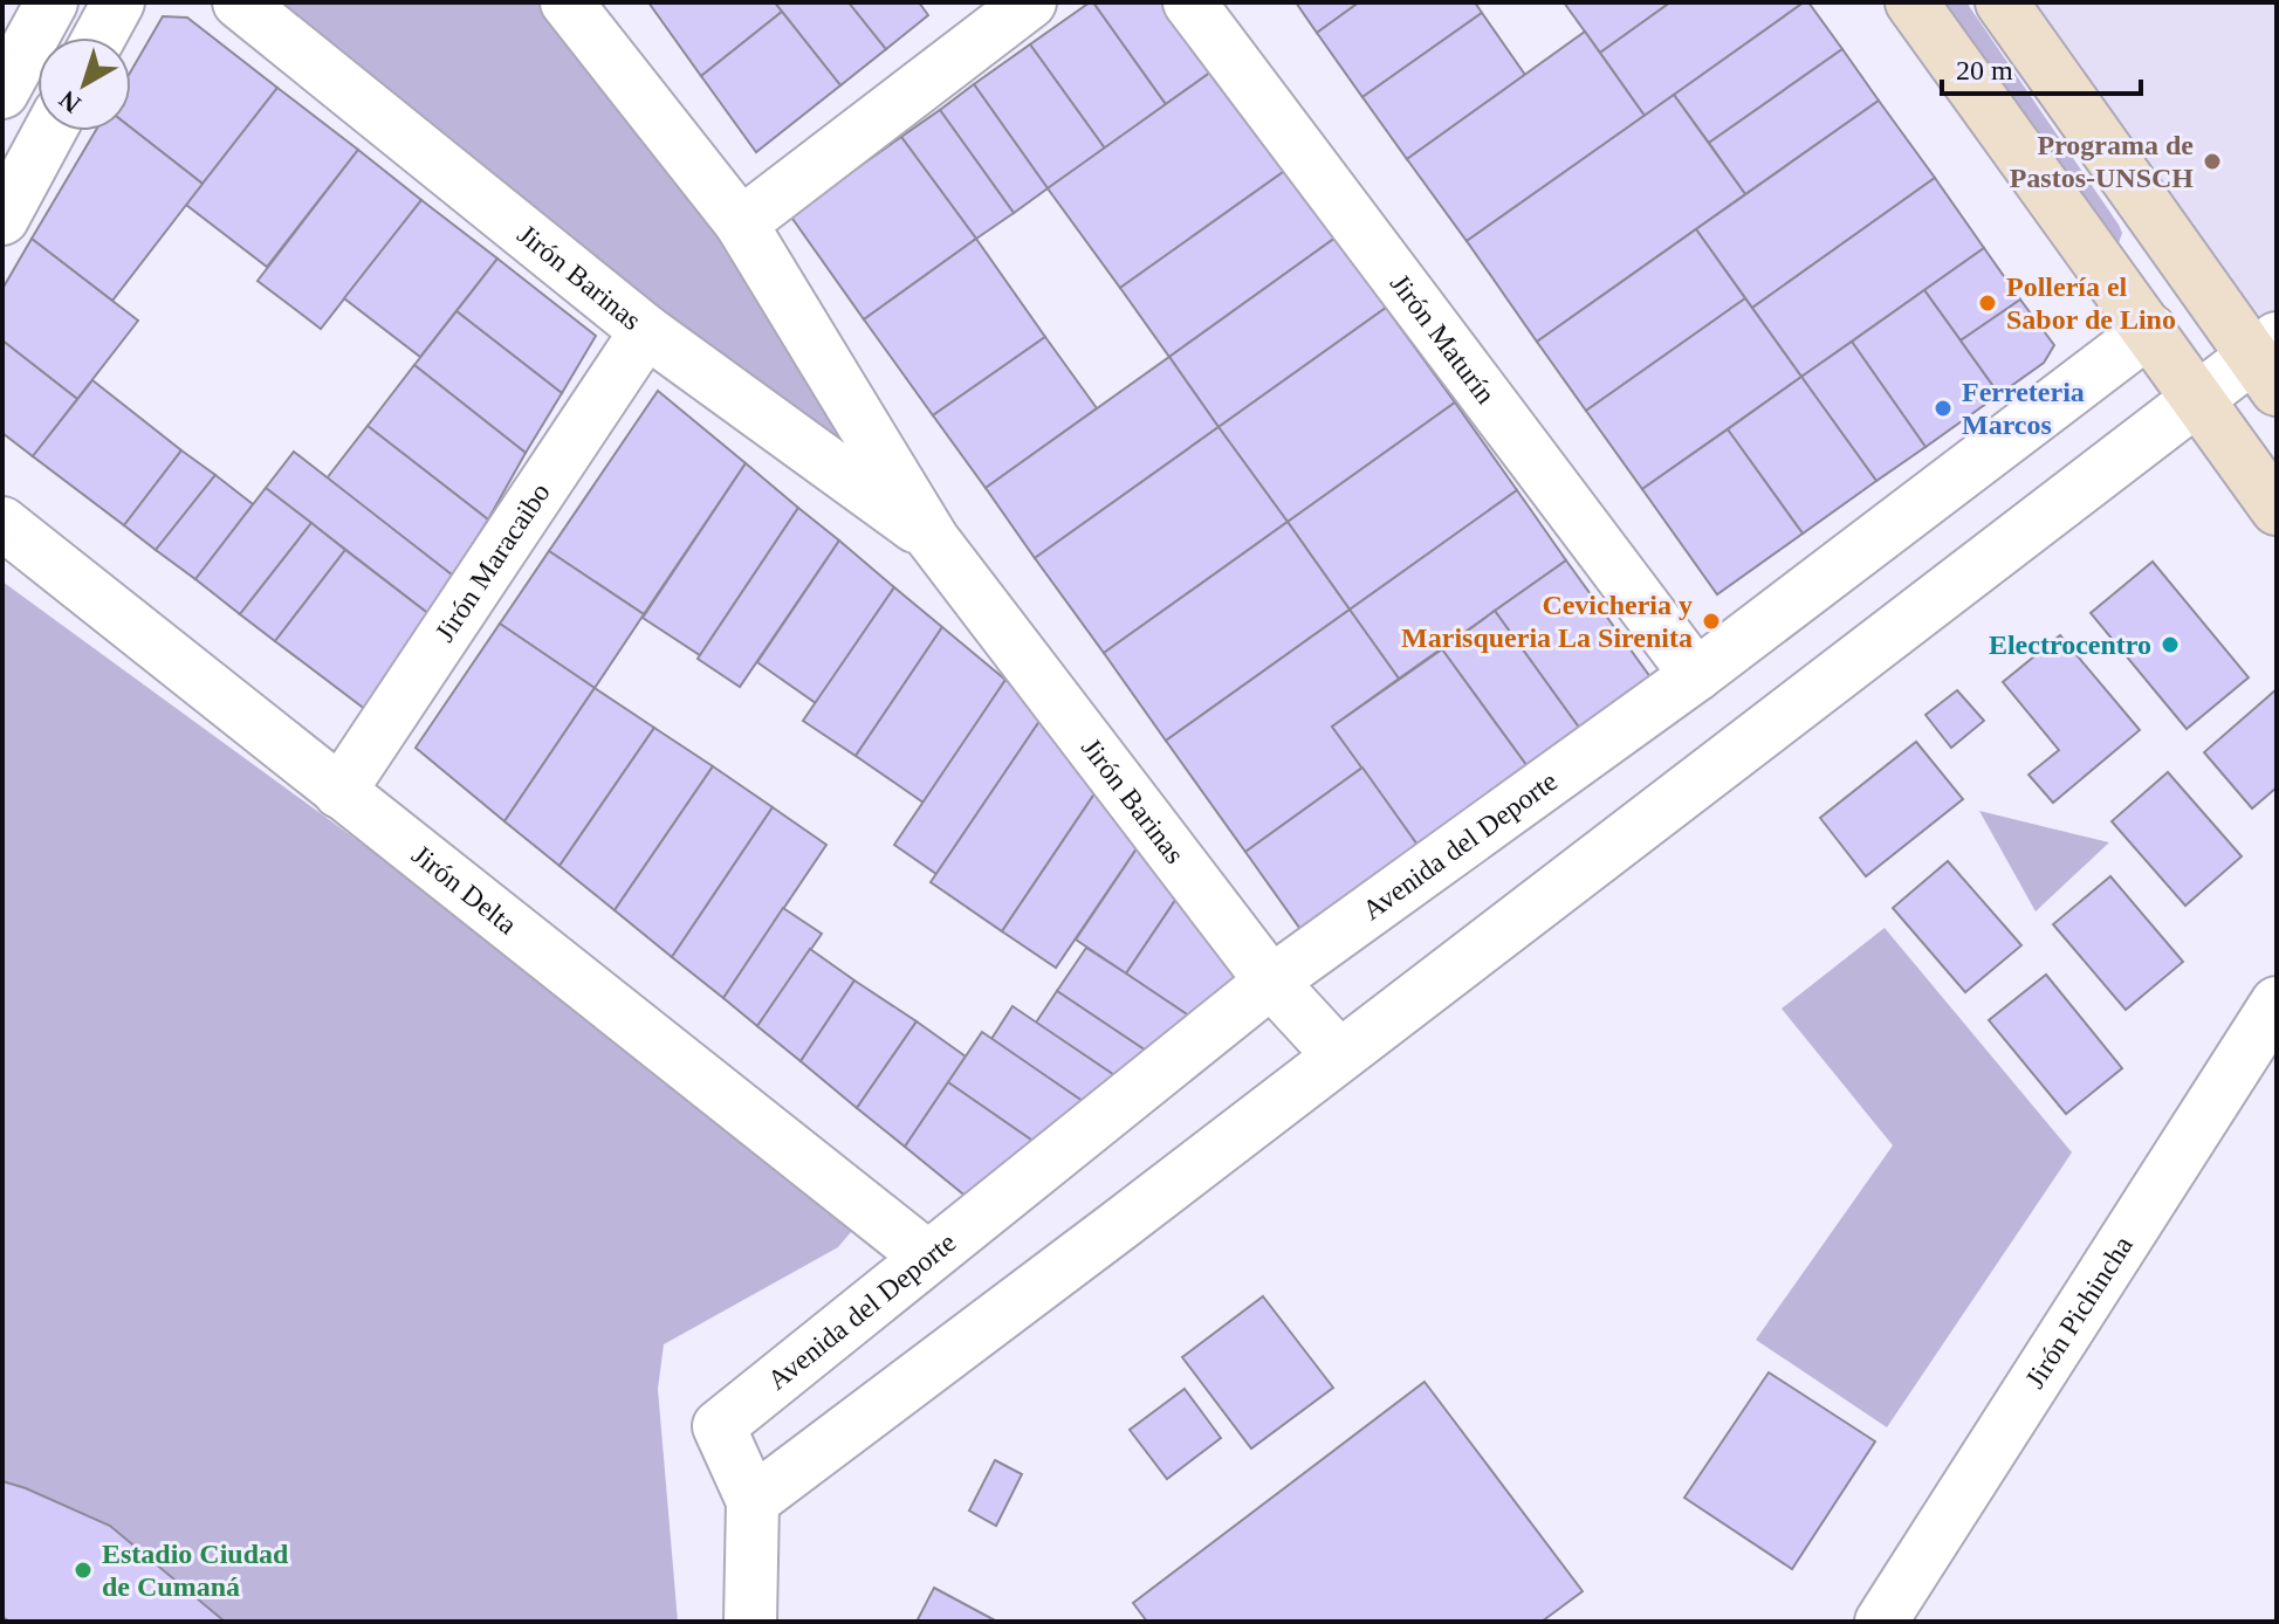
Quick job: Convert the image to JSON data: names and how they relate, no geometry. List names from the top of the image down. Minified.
{"streets":{"street":["Jirón Barinas","Jirón Maturín","Jirón Maracaibo","Avenida del Deporte","Jirón Delta","Jirón Pichincha"]},"crossings":[["Jirón Barinas","Jirón Maracaibo"],["Jirón Barinas","Avenida del Deporte"],["Jirón Maturín","Avenida del Deporte"],["Jirón Maracaibo","Jirón Delta"],["Avenida del Deporte","Jirón Delta"]],"places":["Programa de Pastos-UNSCH","Pollería el Sabor de Lino","Ferreteria Marcos","Cevicheria y Marisqueria La Sirenita","Electrocentro","Estadio Ciudad de Cumaná"],"scale_bar":"20 m","north":"bottom left"}
